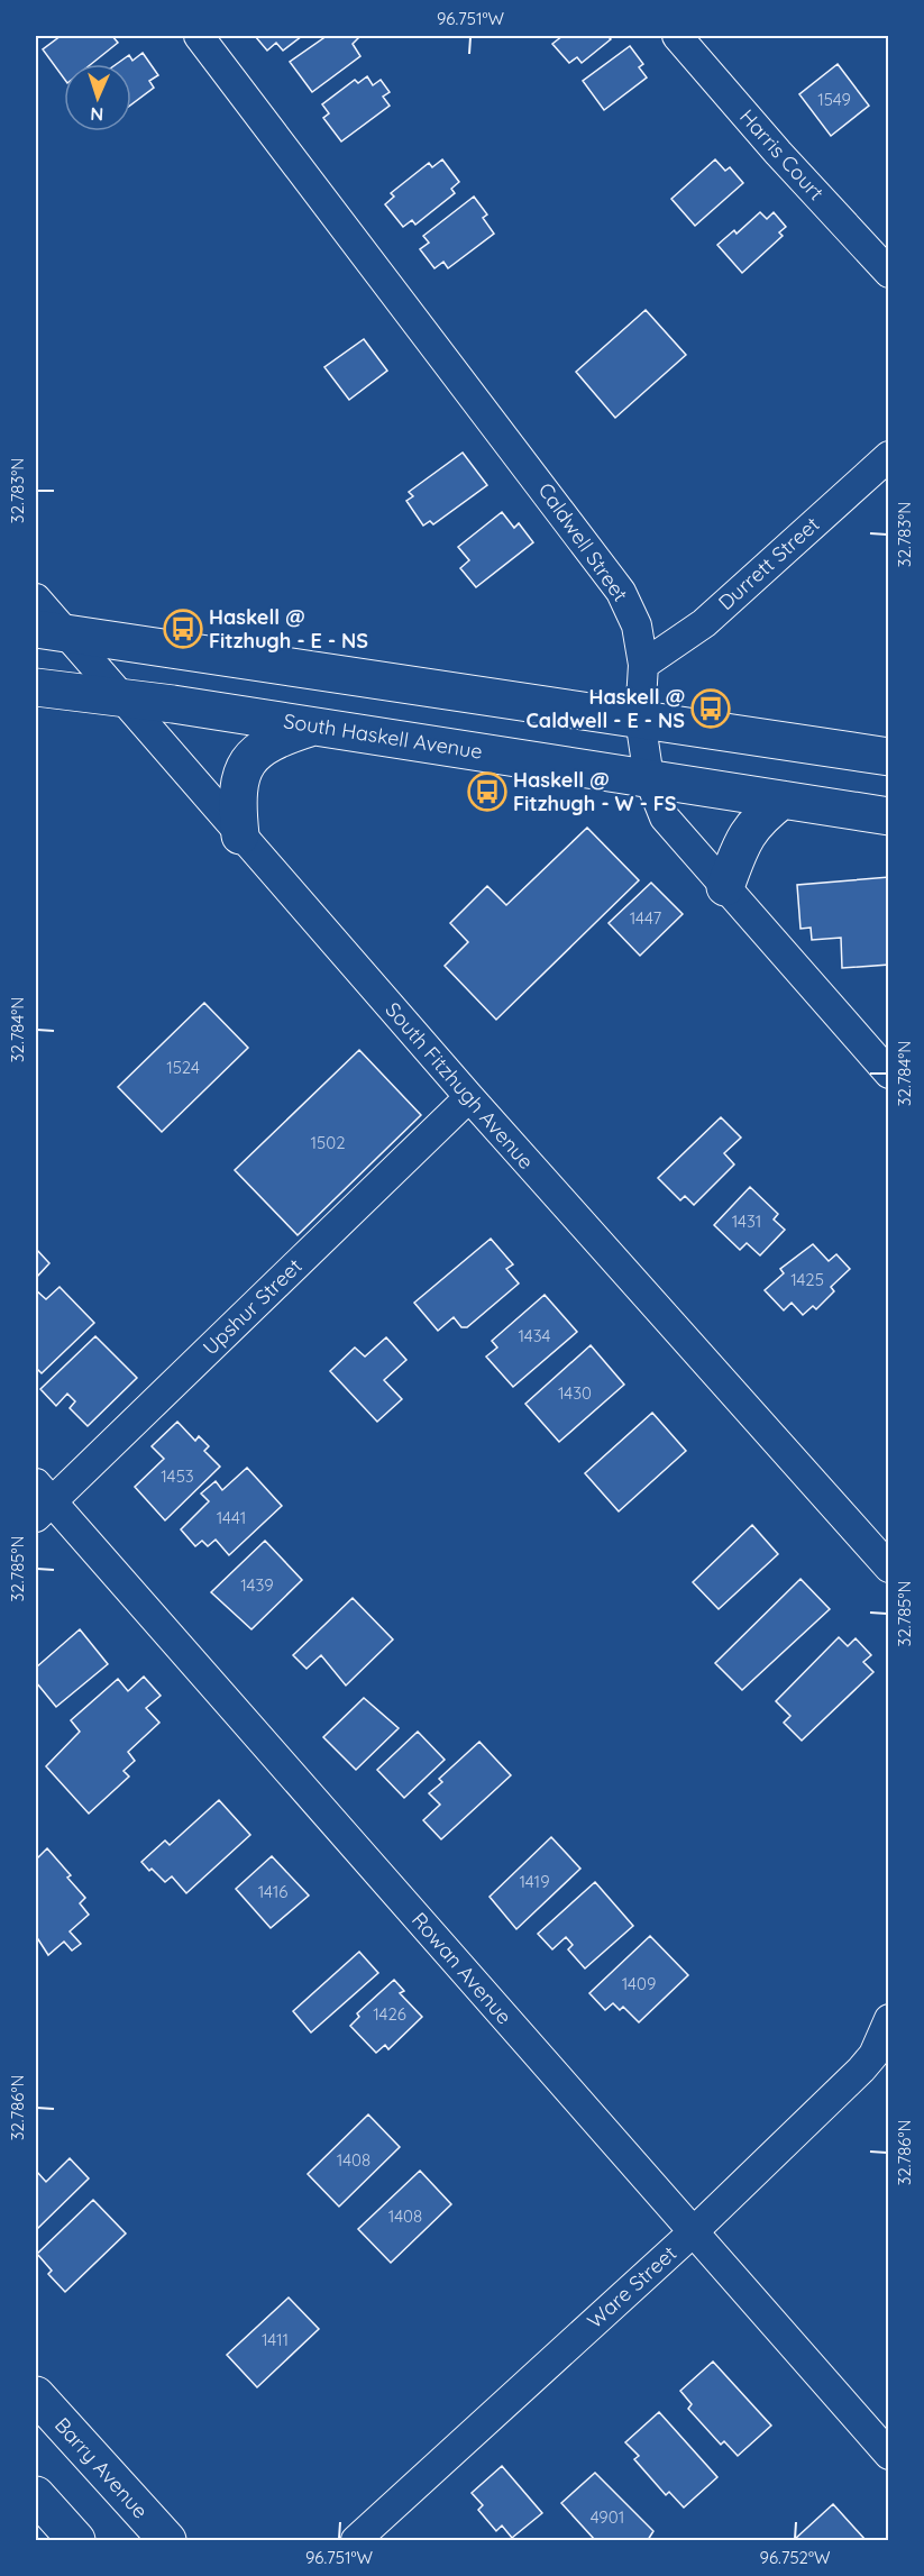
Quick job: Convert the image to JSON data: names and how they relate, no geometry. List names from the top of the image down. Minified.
{"streets":{"main road":["South Haskell Avenue","Barry Avenue"],"street":["Harris Court","Caldwell Street","Durrett Street","South Fitzhugh Avenue","Upshur Street","Rowan Avenue","Ware Street"]},"crossings":[["Caldwell Street","Durrett Street"],["Caldwell Street","South Haskell Avenue"],["South Haskell Avenue","South Fitzhugh Avenue"],["South Fitzhugh Avenue","Upshur Street"],["Upshur Street","Rowan Avenue"],["Rowan Avenue","Ware Street"]],"places":{"bus stop":["Haskell @ Fitzhugh - E - NS","Haskell @ Caldwell - E - NS","Haskell @ Fitzhugh - W - FS"]},"house_numbers":["1549","1447","1524","1502","1431","1425","1434","1430","1453","1441","1439","1419","1416","1409","1426","1408","1408","1411","4901"],"north":"bottom","coordinates":["96.751°W","32.783°N","32.784°N","32.785°N","32.786°N","96.752°W"]}
